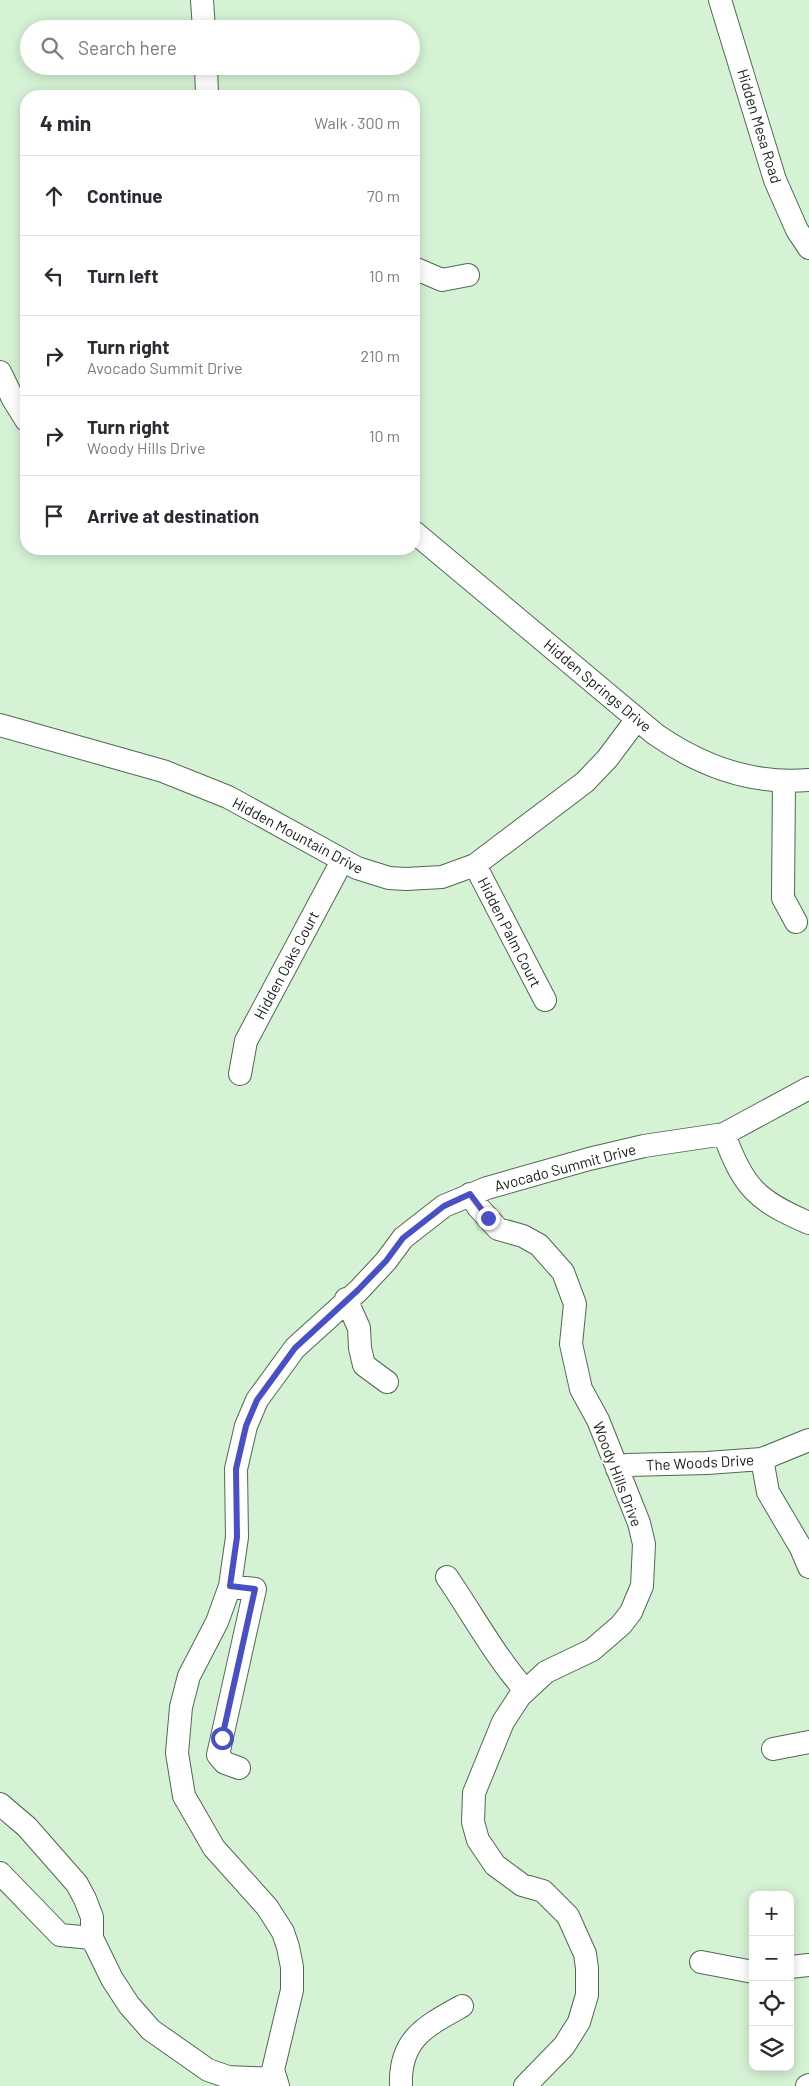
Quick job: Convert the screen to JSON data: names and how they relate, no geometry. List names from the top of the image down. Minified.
{"streets":{"street":["Hidden Mesa Road","Hidden Springs Drive","Hidden Mountain Drive","Hidden Palm Court","Hidden Oaks Court","Avocado Summit Drive","The Woods Drive","Woody Hills Drive"]},"crossings":[["Hidden Springs Drive","Hidden Mountain Drive"],["Hidden Mountain Drive","Hidden Palm Court"],["Hidden Mountain Drive","Hidden Oaks Court"],["Avocado Summit Drive","Woody Hills Drive"],["The Woods Drive","Woody Hills Drive"]],"page":{"search":"Search here","heading":["4 min","Walk · 300 m"],"list":[["Continue","70 m"],["Turn left","10 m"],["Turn right","Avocado Summit Drive","210 m"],["Turn right","Woody Hills Drive","10 m"],"Arrive at destination"],"map_buttons":["+","−"]}}
